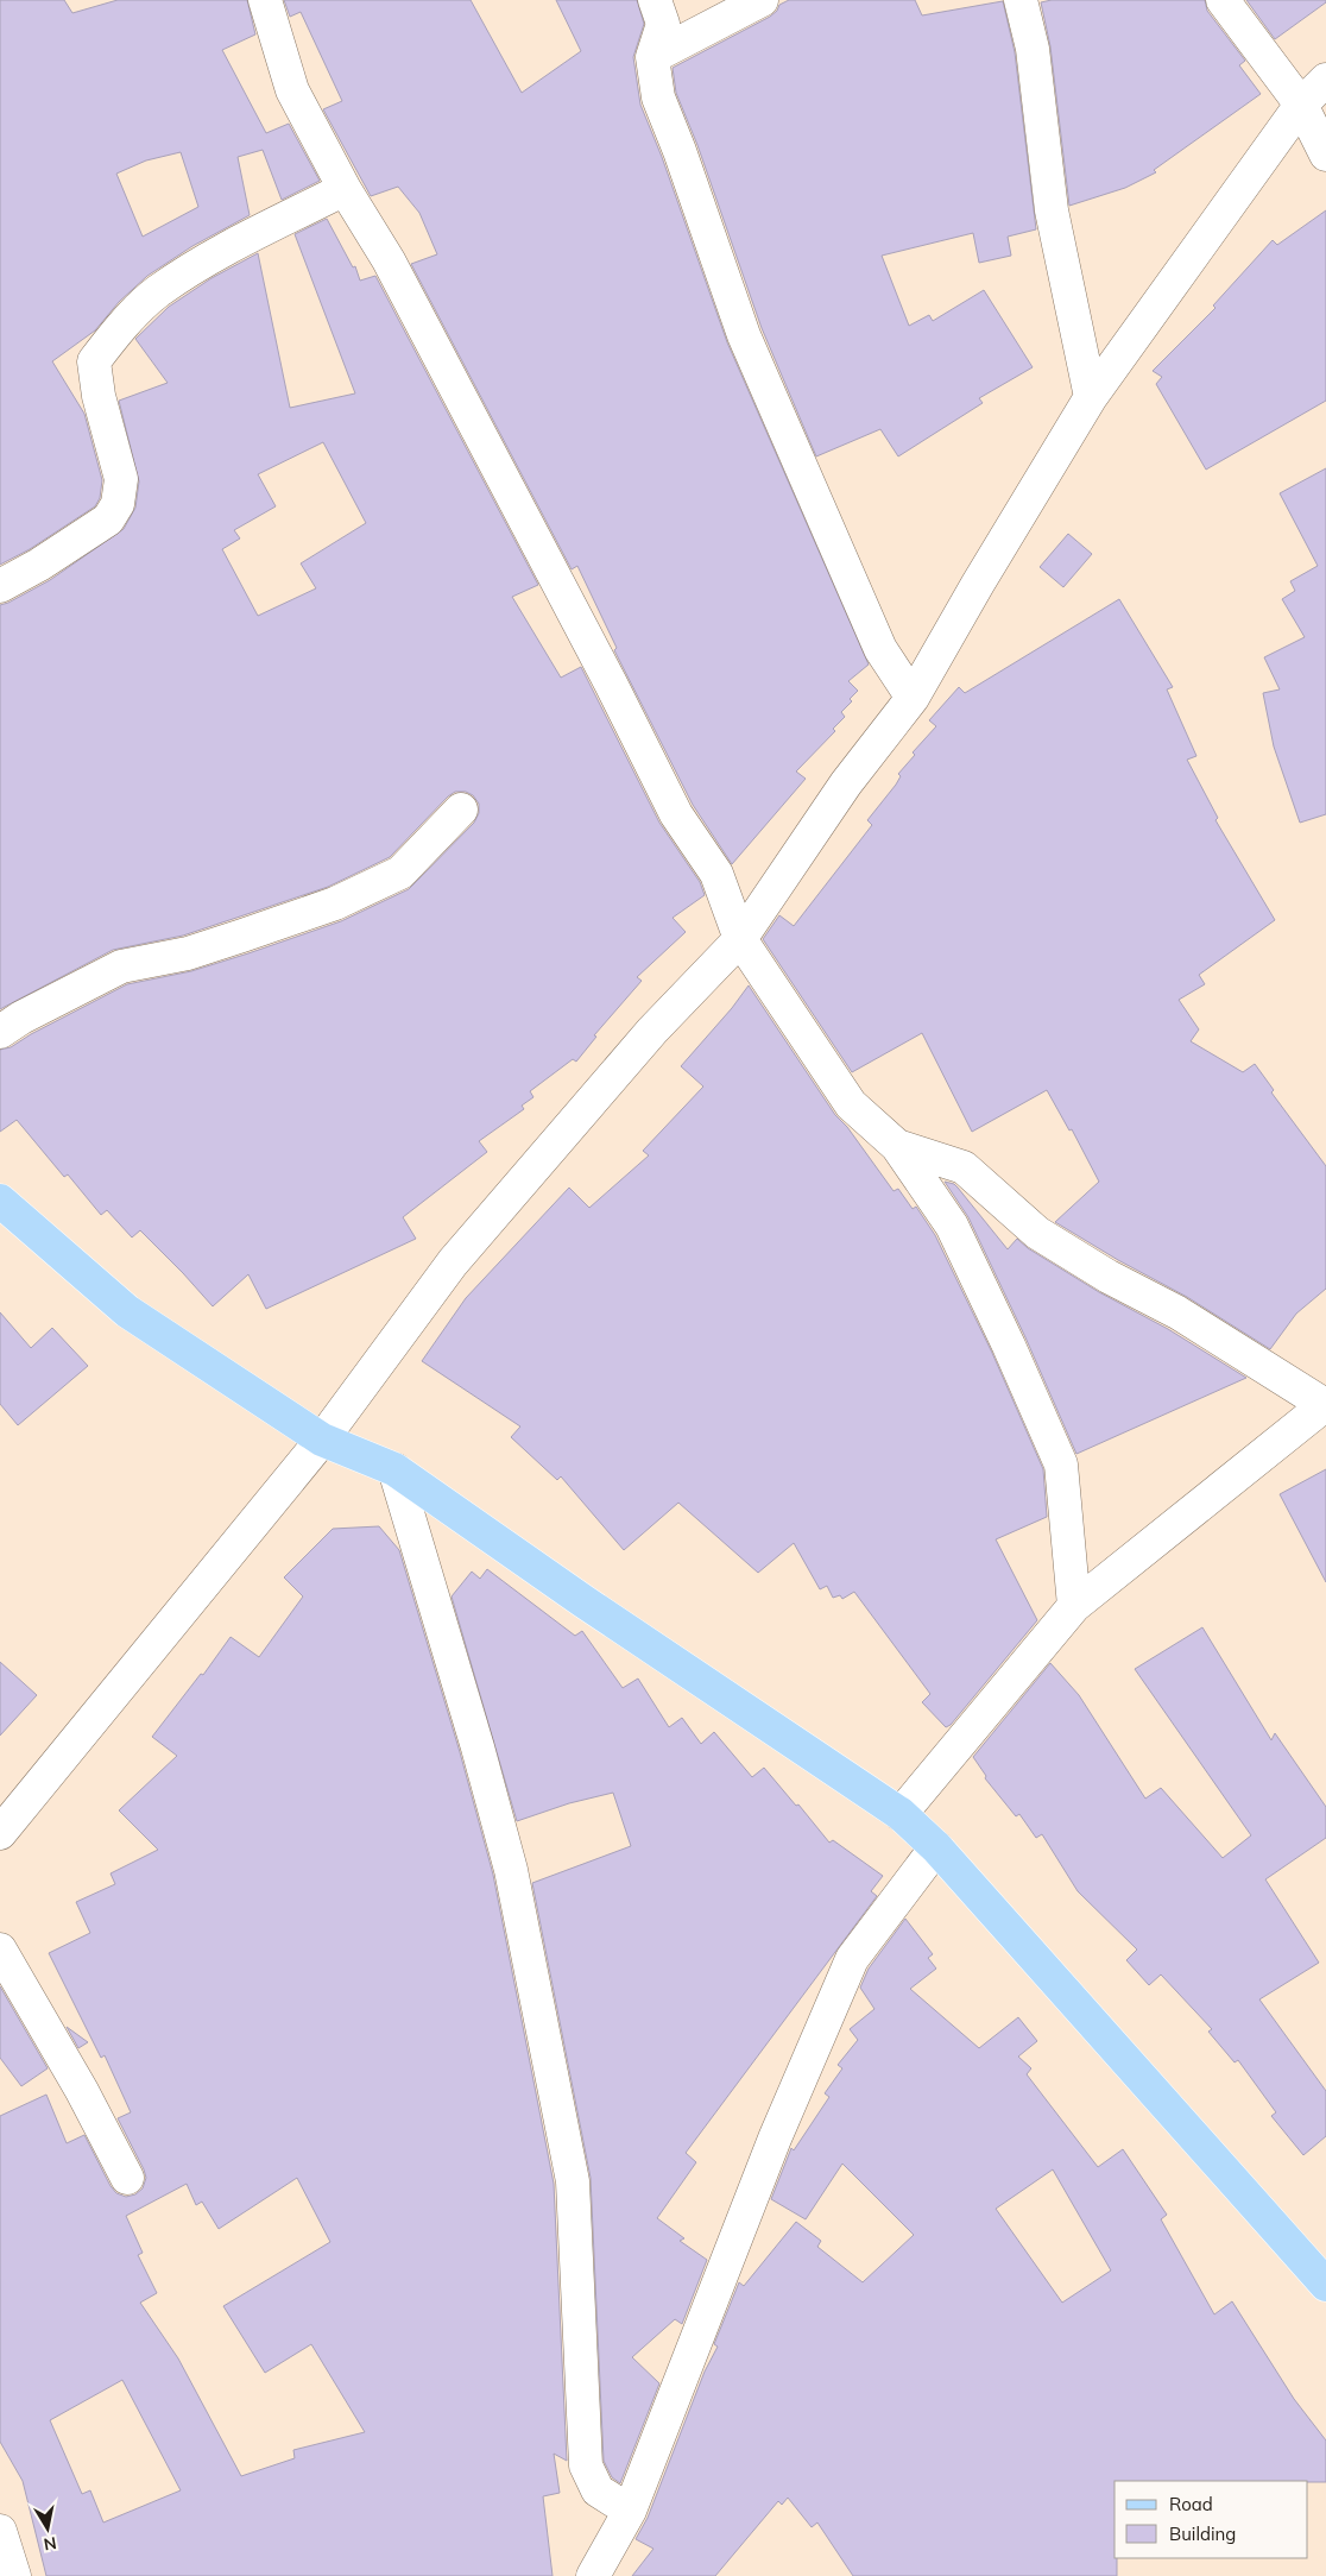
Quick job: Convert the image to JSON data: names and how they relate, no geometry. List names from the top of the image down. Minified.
{"legend":["Road","Building"],"north":"bottom"}
